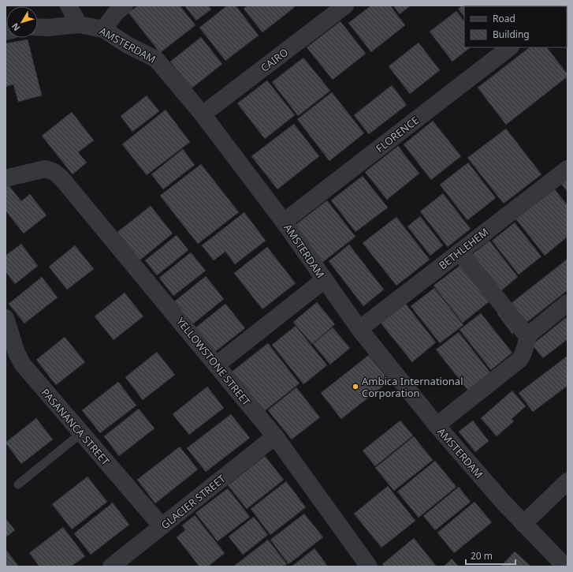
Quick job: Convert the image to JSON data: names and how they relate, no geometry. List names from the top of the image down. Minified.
{"streets":{"street":["AMSTERDAM","CAIRO","FLORENCE","BETHLEHEM","YELLOWSTONE STREET","PASANANCA STREET","GLACIER STREET"]},"crossings":[["AMSTERDAM","CAIRO"],["AMSTERDAM","FLORENCE"],["AMSTERDAM","BETHLEHEM"],["YELLOWSTONE STREET","GLACIER STREET"],["PASANANCA STREET","GLACIER STREET"]],"places":["Ambica International Corporation"],"legend":["Road","Building"],"scale_bar":"20 m","north":"bottom left"}
